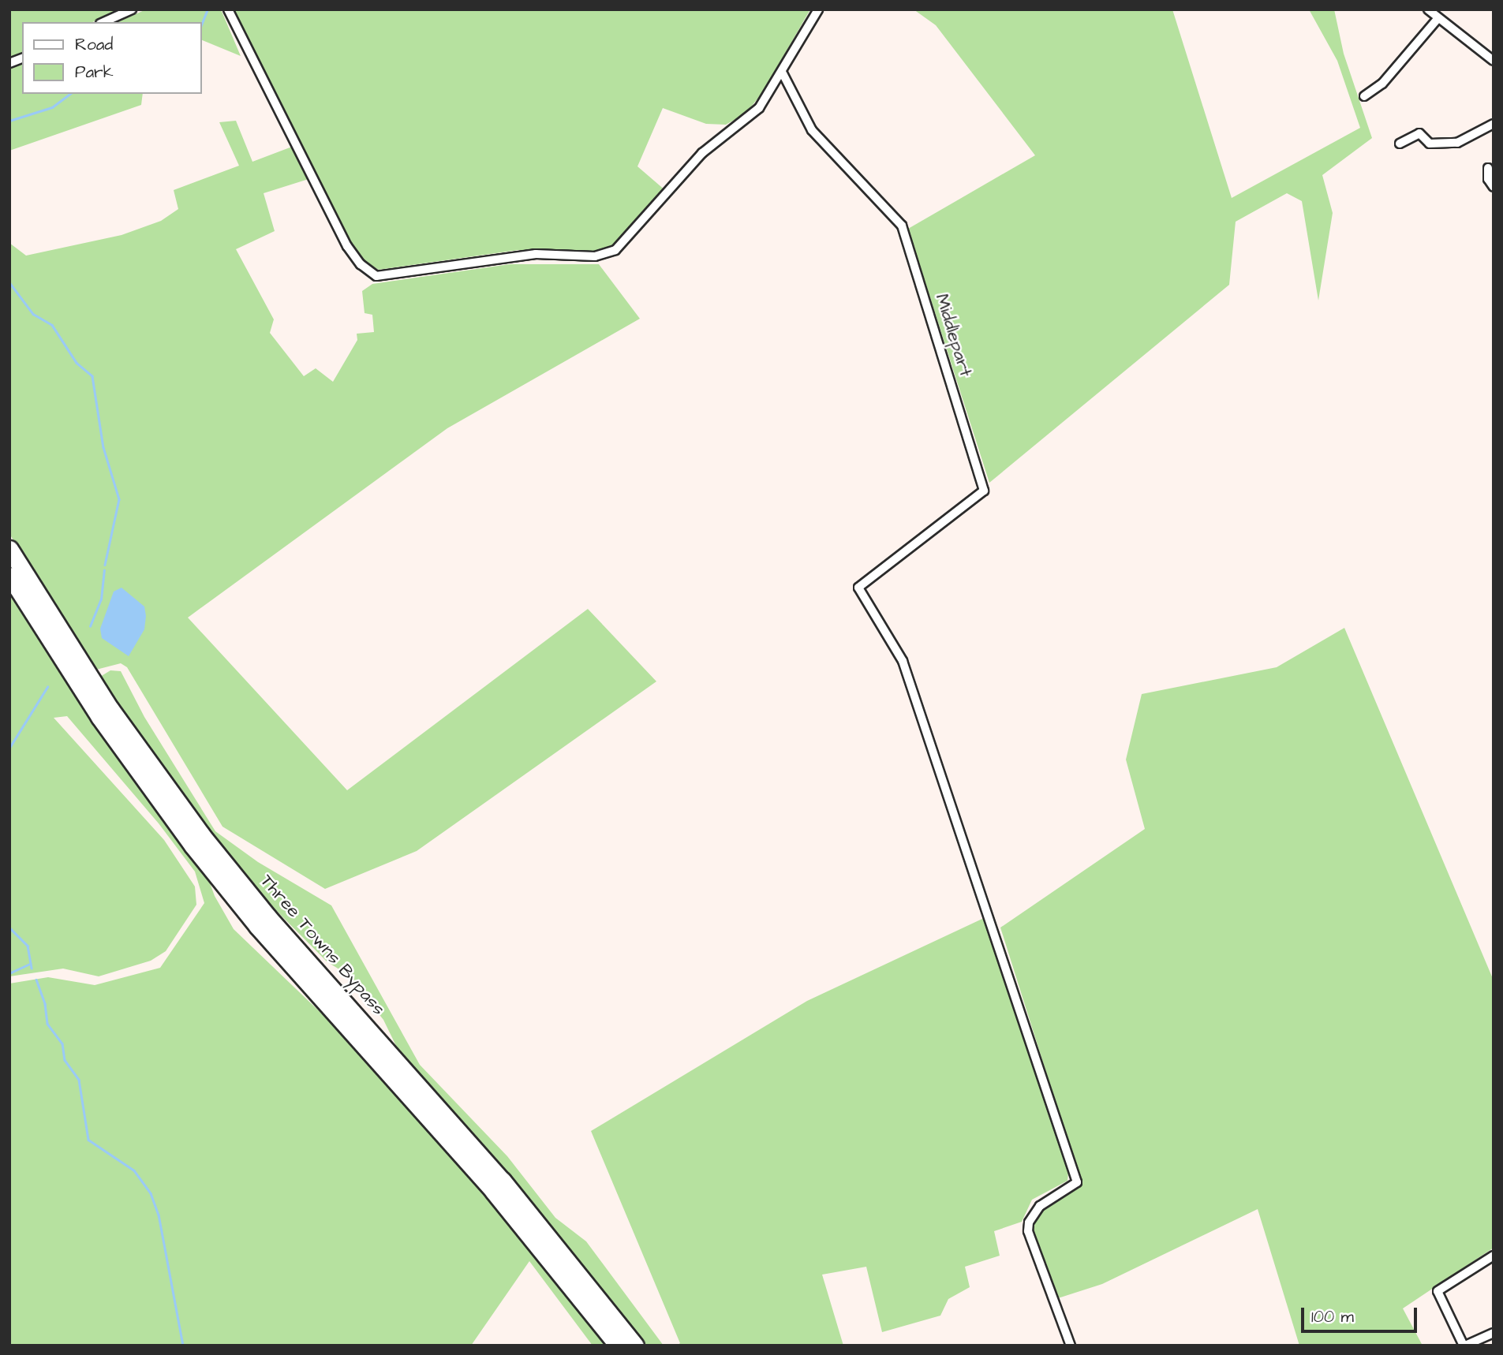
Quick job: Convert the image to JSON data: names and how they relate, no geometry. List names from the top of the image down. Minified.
{"streets":{"highway":["Three Towns Bypass"],"street":["Middlepart"]},"legend":["Road","Park"],"scale_bar":"100 m"}
